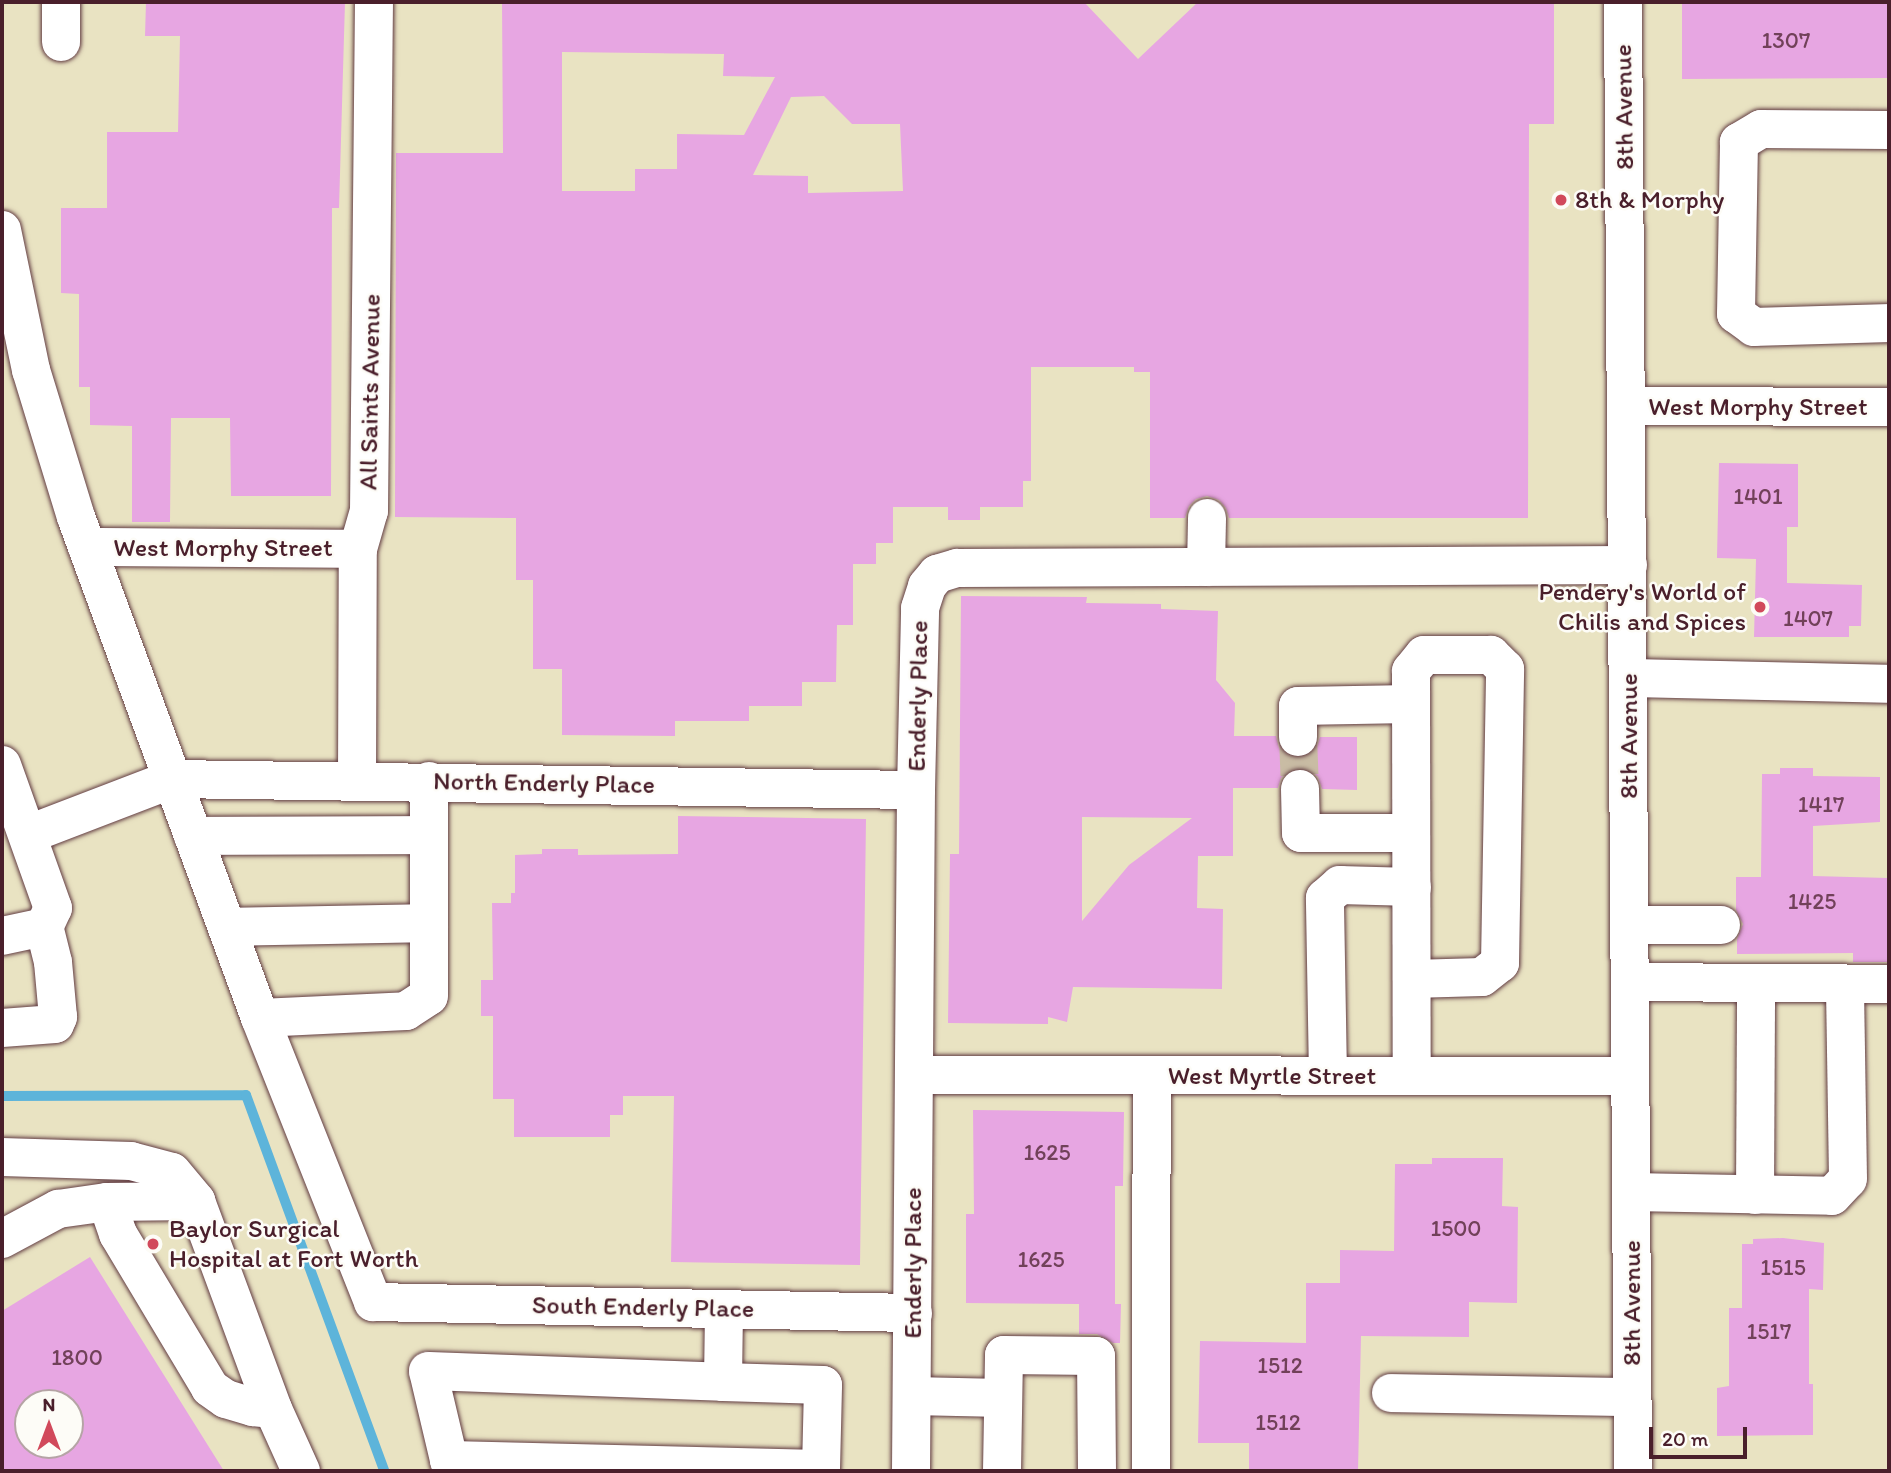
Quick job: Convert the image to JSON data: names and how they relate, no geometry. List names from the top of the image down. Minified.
{"streets":{"street":["8th Avenue","All Saints Avenue","West Morphy Street","Enderly Place","North Enderly Place","West Myrtle Street","South Enderly Place"]},"crossings":[["8th Avenue","West Morphy Street"],["8th Avenue","Enderly Place"],["8th Avenue","West Myrtle Street"],["All Saints Avenue","West Morphy Street"],["All Saints Avenue","North Enderly Place"],["Enderly Place","North Enderly Place"],["Enderly Place","West Myrtle Street"],["Enderly Place","South Enderly Place"]],"places":["8th & Morphy","Pendery's World of Chilis and Spices","Baylor Surgical Hospital at Fort Worth"],"house_numbers":["1307","1401","1407","1417","1425","1625","1500","1625","1515","1517","1800","1512","1512"],"scale_bar":"20 m","north":"top"}
